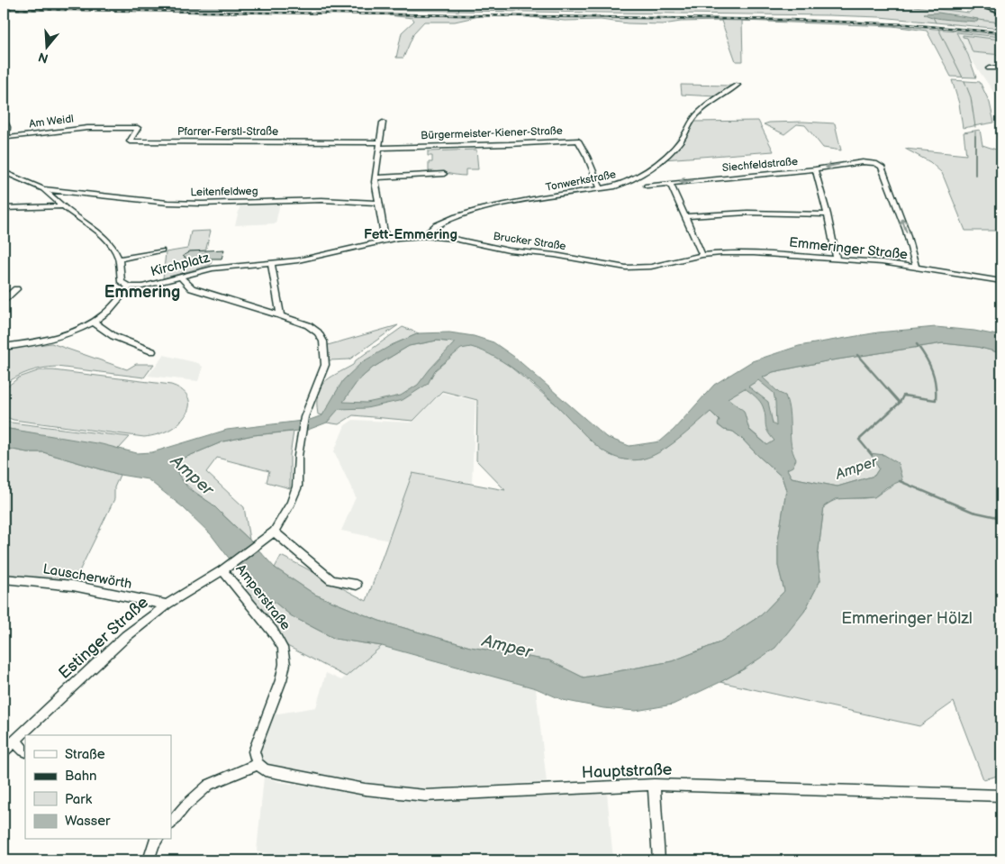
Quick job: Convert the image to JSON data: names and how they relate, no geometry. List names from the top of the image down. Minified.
{"streets":{"street":["Am Weidl","Pfarrer-Ferstl-Straße","Bürgermeister-Kiener-Straße","Siechfeldstraße","Tonwerkstraße","Leitenfeldweg","Brucker Straße","Emmeringer Straße","Kirchplatz","Lauscherwörth","Amperstraße","Estinger Straße","Hauptstraße"]},"crossings":[["Am Weidl","Pfarrer-Ferstl-Straße"],["Pfarrer-Ferstl-Straße","Bürgermeister-Kiener-Straße"],["Bürgermeister-Kiener-Straße","Tonwerkstraße"],["Tonwerkstraße","Brucker Straße"],["Brucker Straße","Emmeringer Straße"],["Brucker Straße","Kirchplatz"],["Kirchplatz","Amperstraße"],["Lauscherwörth","Estinger Straße"],["Amperstraße","Estinger Straße"],["Amperstraße","Hauptstraße"]],"districts":["Fett-Emmering","Emmering"],"water":["Amper"],"parks":["Emmeringer Hölzl"],"legend":["Straße","Bahn","Park","Wasser"],"north":"bottom"}
